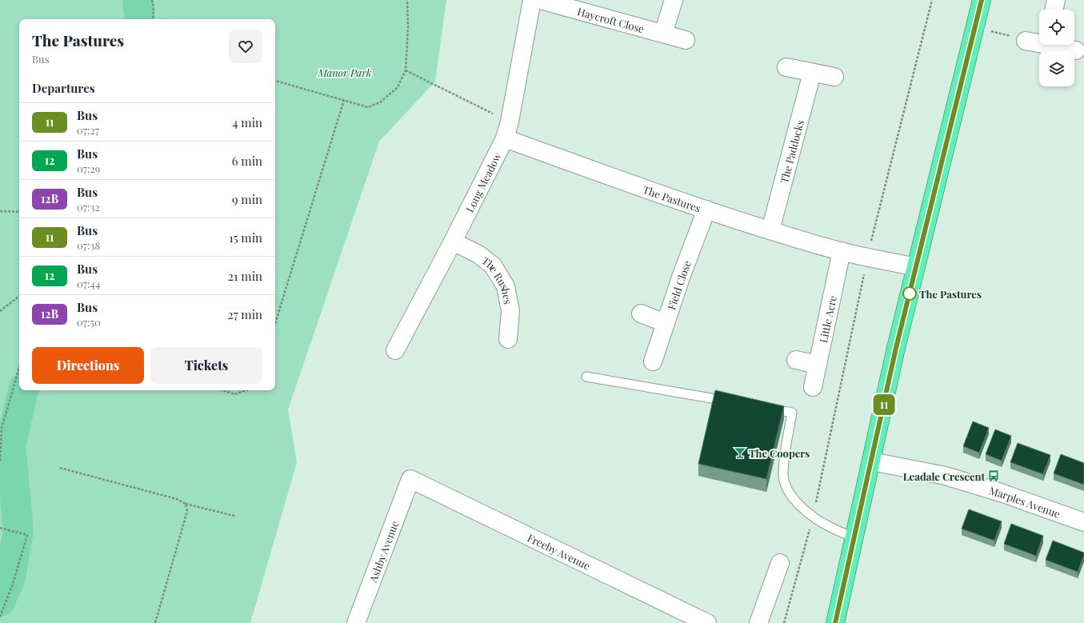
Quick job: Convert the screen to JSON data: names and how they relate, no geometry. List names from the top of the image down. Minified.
{"streets":{"street":["Haycroft Close","The Paddocks","Long Meadow","The Pastures","The Rushes","Field Close","Little Acre","Marples Avenue","Ashby Avenue","Freeby Avenue"]},"crossings":[["The Paddocks","The Pastures"],["Long Meadow","The Pastures"],["Long Meadow","The Rushes"],["The Pastures","Field Close"],["The Pastures","Little Acre"],["Ashby Avenue","Freeby Avenue"]],"parks":["Manor Park"],"places":{"other":["The Pastures"],"bar":["The Coopers"],"bus stop":["Leadale Crescent"]},"lines":["bus line 11"],"page":{"on_map":"11","heading":[["The Pastures","Bus"],"Departures"],"list":[{"mark":"11","name":"Bus","note":"07:27","value":"4 min"},{"mark":"12","name":"Bus","note":"07:29","value":"6 min"},{"mark":"12B","name":"Bus","note":"07:32","value":"9 min"},{"mark":"11","name":"Bus","note":"07:38","value":"15 min"},{"mark":"12","name":"Bus","note":"07:44","value":"21 min"},{"mark":"12B","name":"Bus","note":"07:50","value":"27 min"}],"buttons":["Directions","Tickets"]}}
